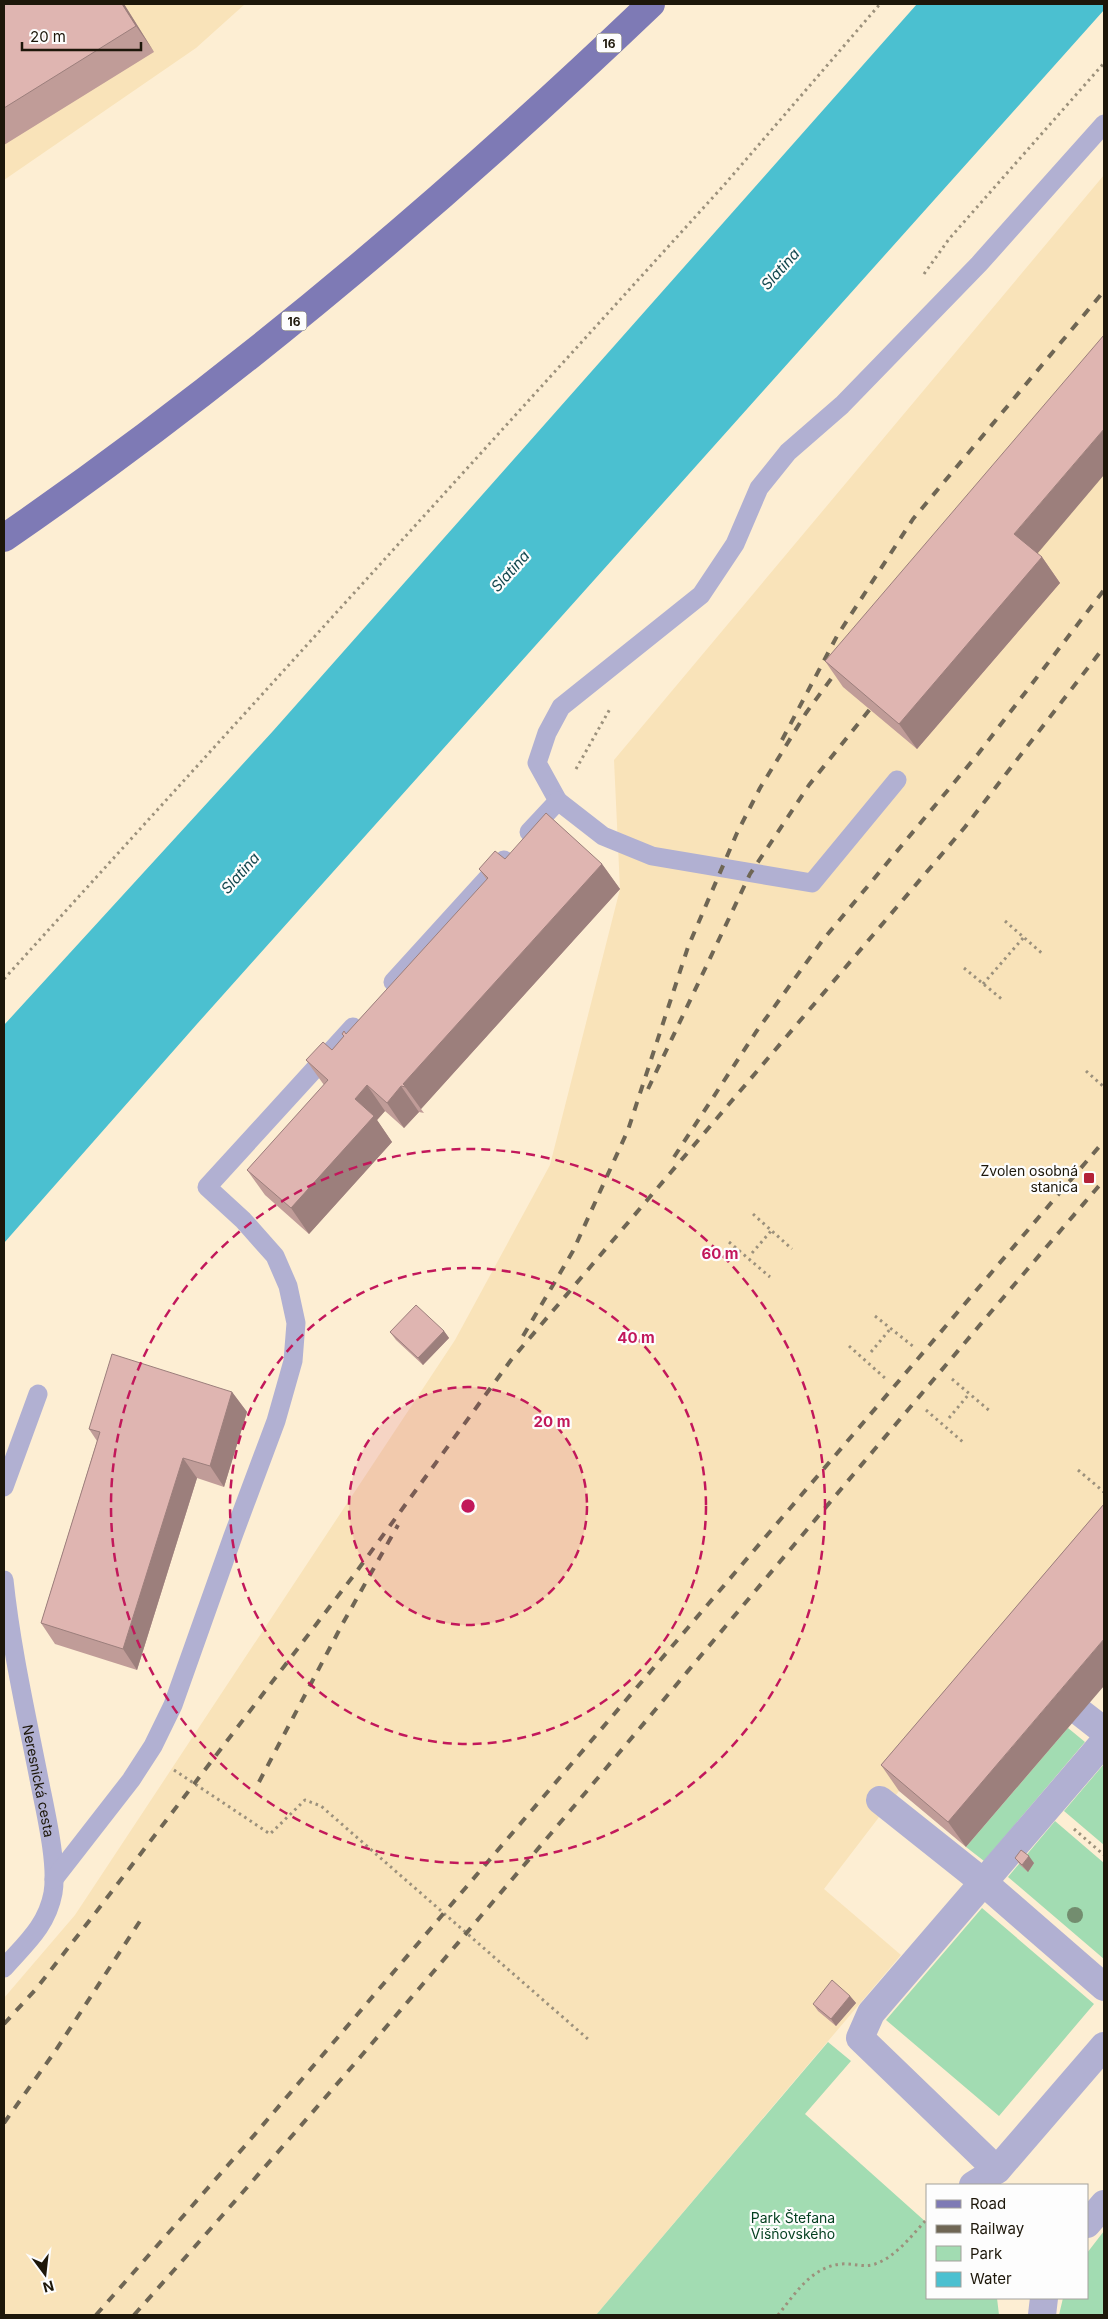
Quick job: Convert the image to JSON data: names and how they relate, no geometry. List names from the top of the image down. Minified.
{"streets":{"main road":["16"],"lane":["Neresnická cesta"]},"water":["Slatina"],"parks":["Park Štefana Višňovského"],"places":{"transit":["Zvolen osobná stanica"]},"legend":["Road","Railway","Park","Water"],"scale_bar":"20 m","north":"bottom","rings":["60 m","40 m","20 m"]}
